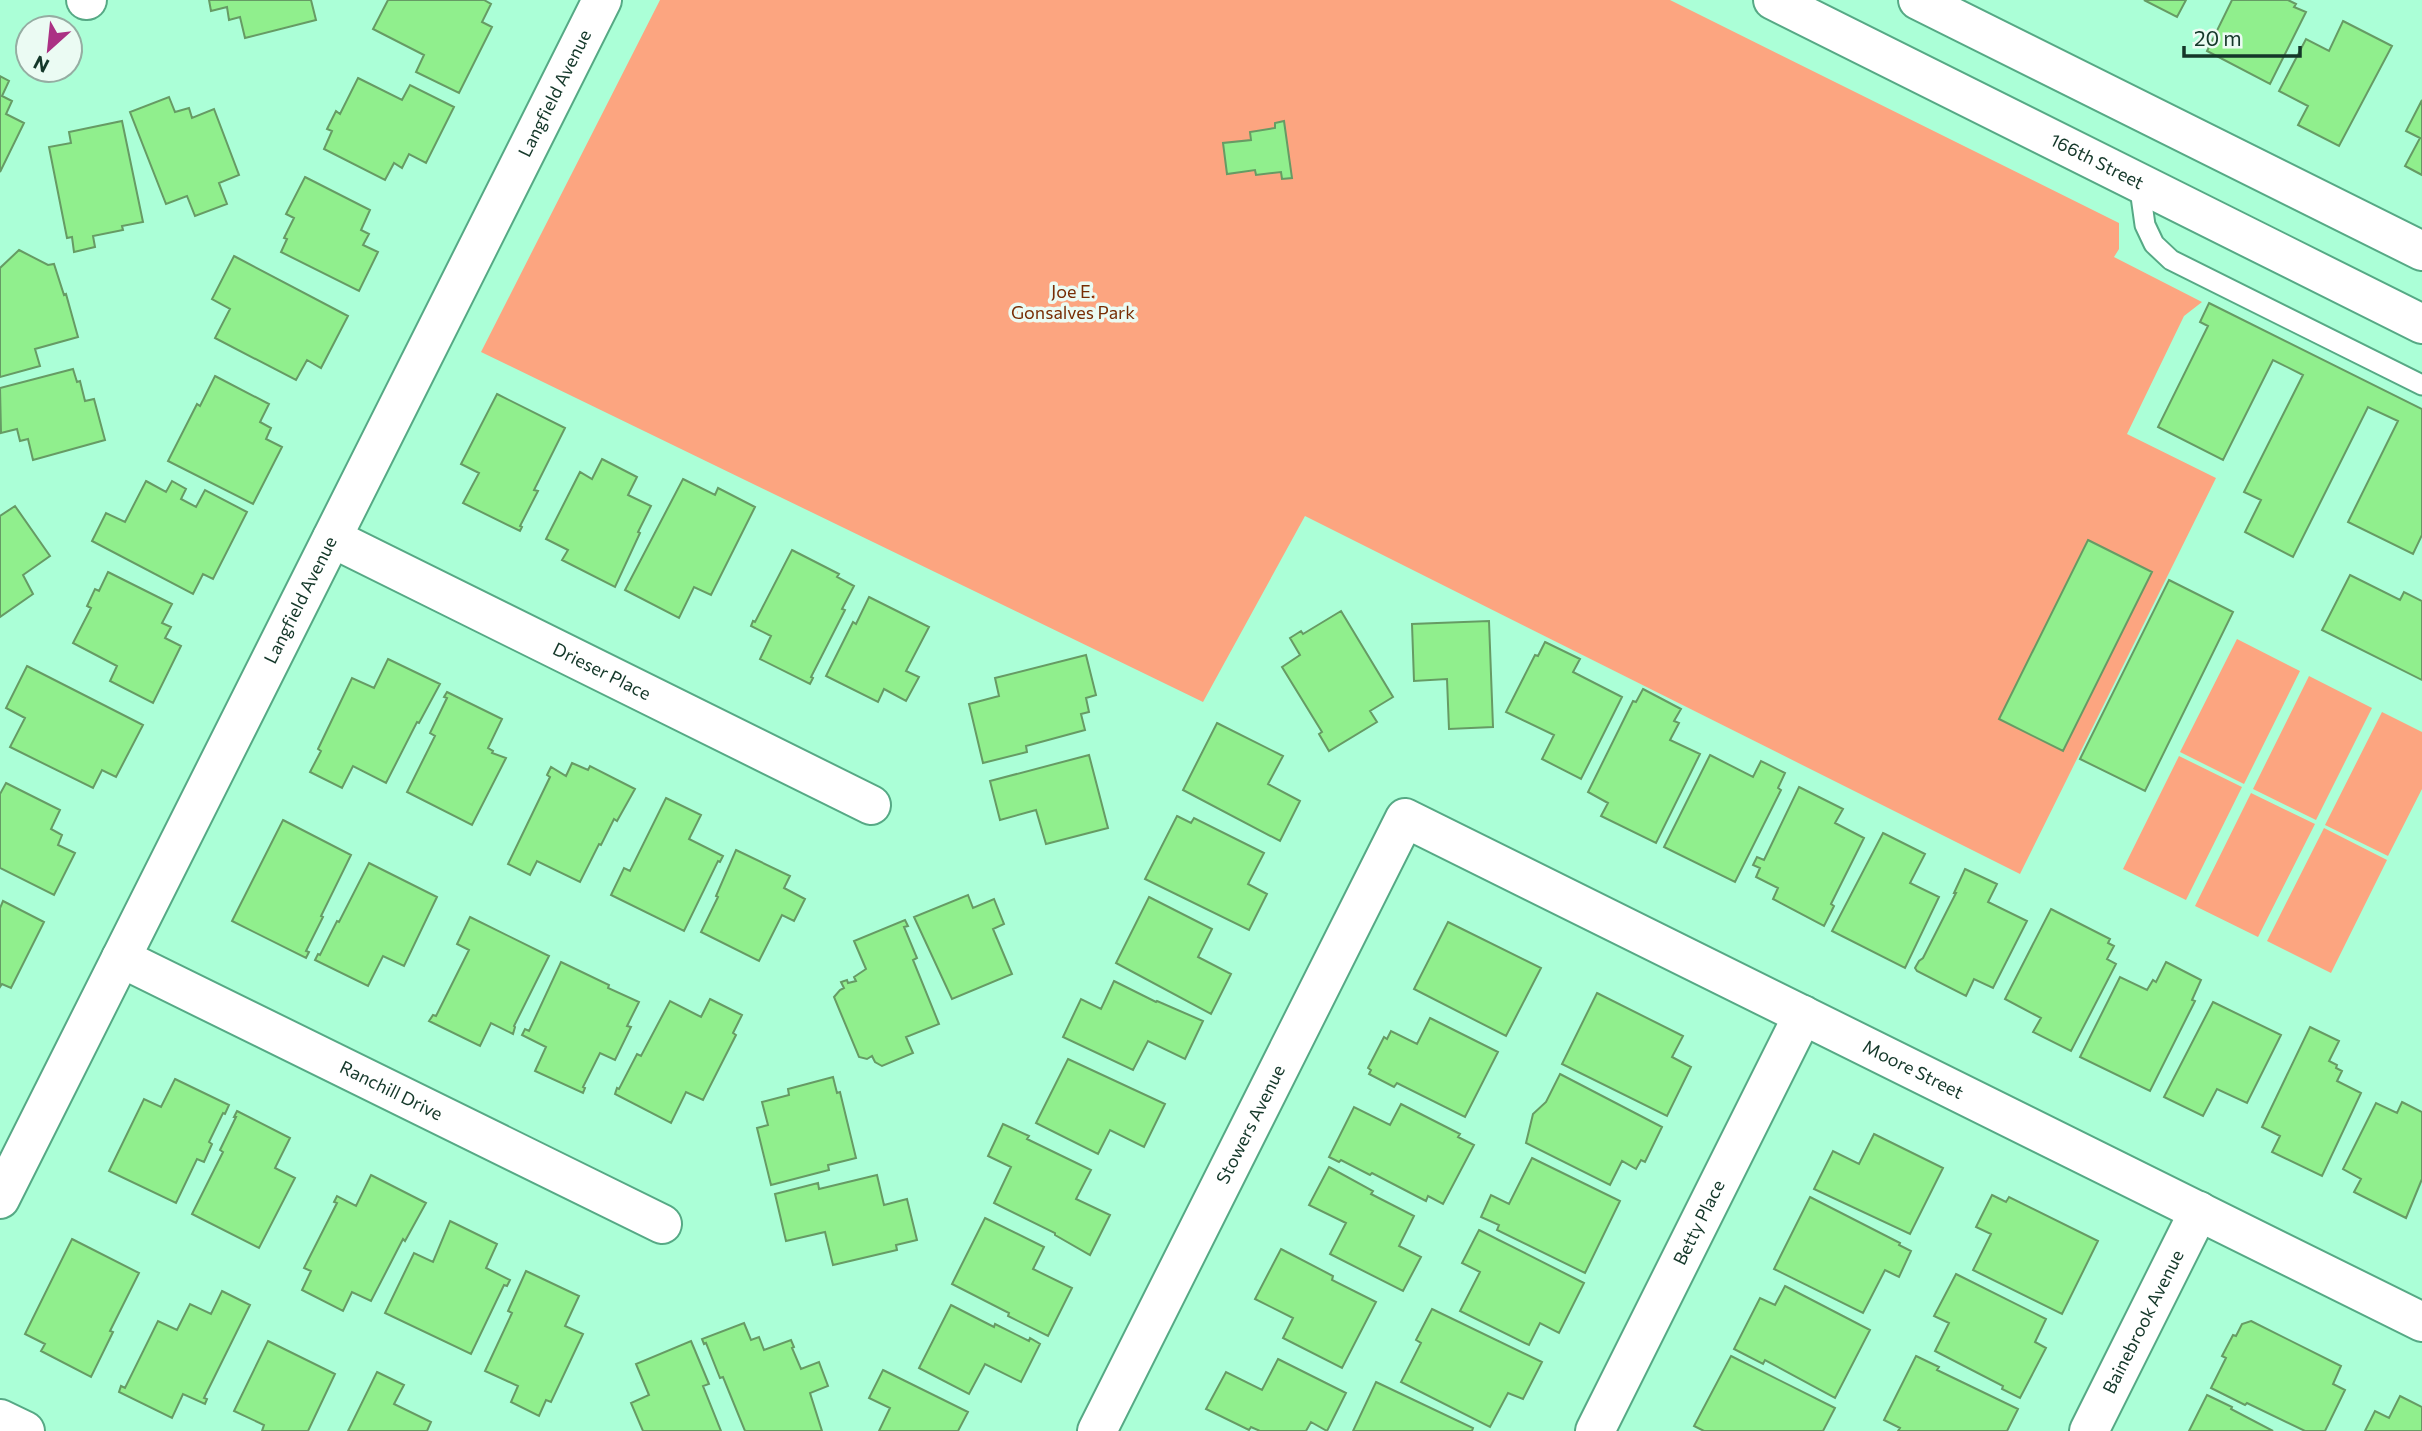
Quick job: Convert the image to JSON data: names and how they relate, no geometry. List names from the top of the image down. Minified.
{"streets":{"street":["Langfield Avenue","166th Street","Drieser Place","Moore Street","Ranchill Drive","Stowers Avenue","Betty Place","Bainebrook Avenue"]},"crossings":[["Langfield Avenue","Drieser Place"],["Langfield Avenue","Ranchill Drive"],["Moore Street","Stowers Avenue"],["Moore Street","Betty Place"],["Moore Street","Bainebrook Avenue"]],"parks":["Joe E. Gonsalves Park"],"scale_bar":"20 m","north":"bottom left"}
